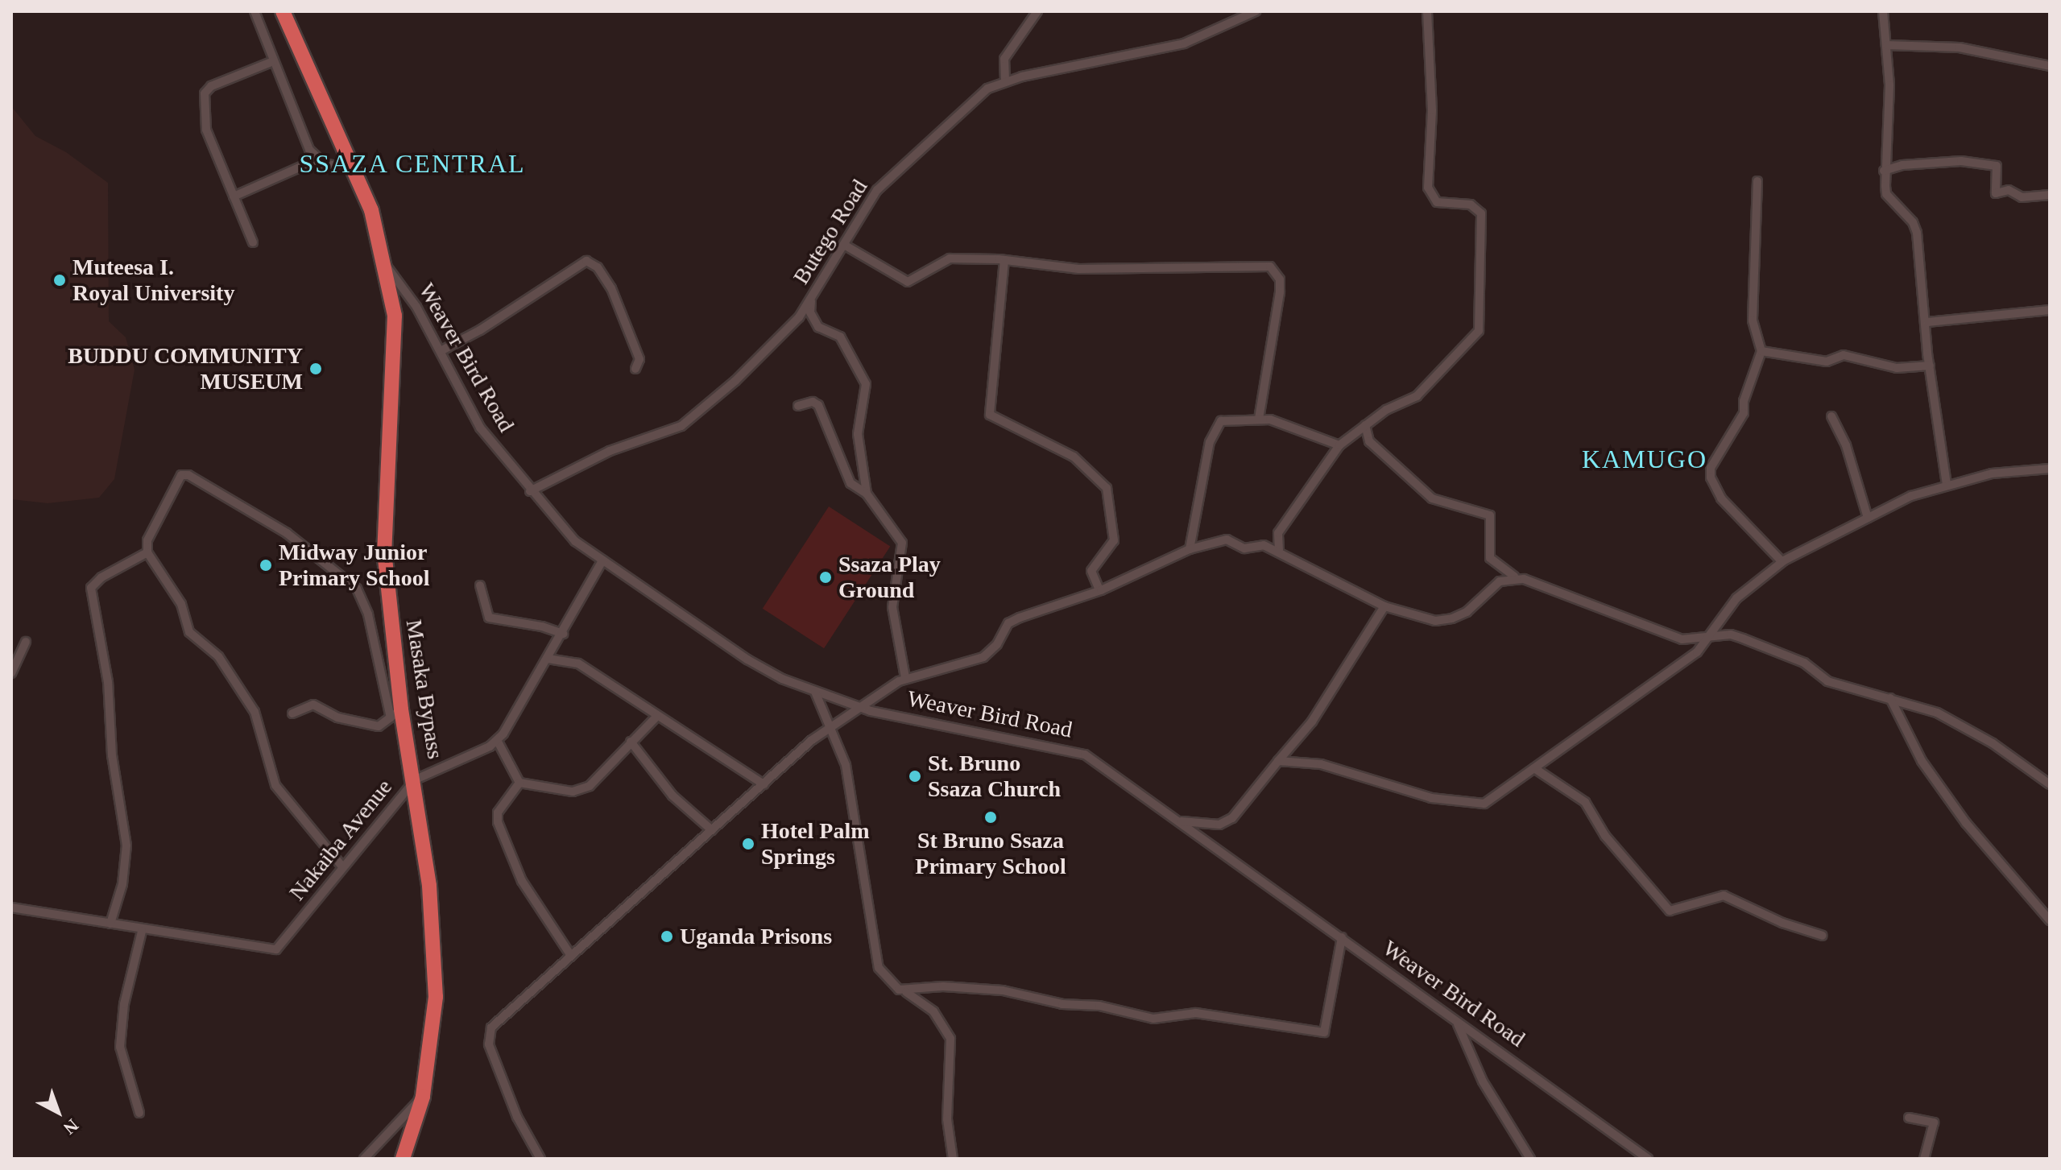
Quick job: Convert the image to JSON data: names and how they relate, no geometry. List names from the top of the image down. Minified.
{"streets":{"highway":["Masaka Bypass"],"street":["Butego Road","Weaver Bird Road","Nakaiba Avenue"]},"crossings":[["Butego Road","Weaver Bird Road"],["Weaver Bird Road","Masaka Bypass"],["Masaka Bypass","Nakaiba Avenue"]],"districts":["SSAZA CENTRAL","KAMUGO"],"places":["Muteesa I. Royal University","BUDDU COMMUNITY MUSEUM","Midway Junior Primary School","Ssaza Play Ground","St. Bruno Ssaza Church","St Bruno Ssaza Primary School","Hotel Palm Springs","Uganda Prisons"],"north":"bottom right"}
